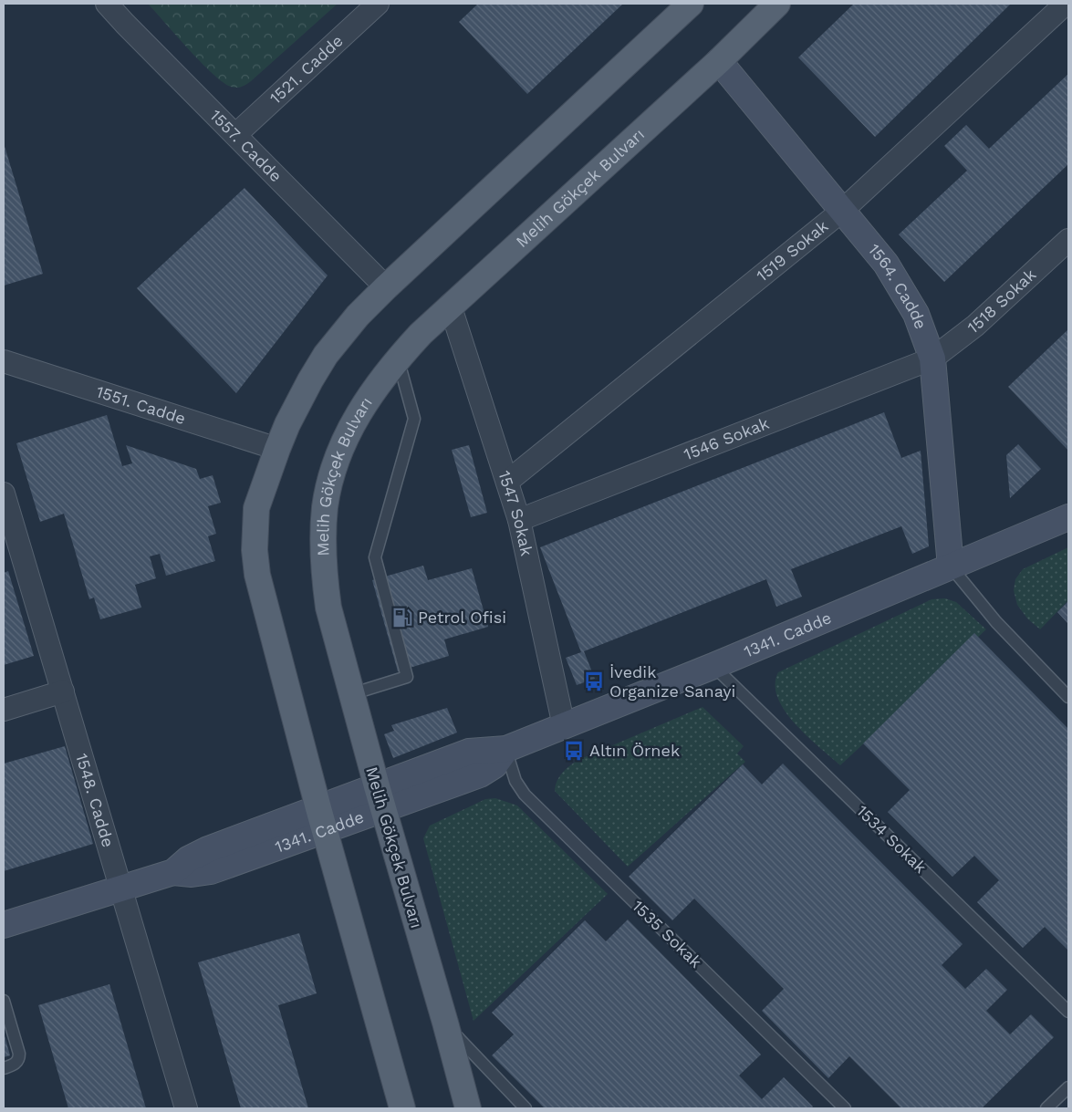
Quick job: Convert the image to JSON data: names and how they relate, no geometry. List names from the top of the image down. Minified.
{"streets":{"main road":["Melih Gökçek Bulvarı"],"street":["1521. Cadde","1557. Cadde","1519 Sokak","1564. Cadde","1518 Sokak","1551. Cadde","1546 Sokak","1547 Sokak","1341. Cadde","1548. Cadde"],"lane":["1534 Sokak","1535 Sokak"]},"crossings":[["1521. Cadde","1557. Cadde"],["Melih Gökçek Bulvarı","1564. Cadde"],["Melih Gökçek Bulvarı","1547 Sokak"],["Melih Gökçek Bulvarı","1341. Cadde"],["1519 Sokak","1564. Cadde"],["1519 Sokak","1547 Sokak"],["1564. Cadde","1518 Sokak"],["1564. Cadde","1546 Sokak"],["1564. Cadde","1341. Cadde"],["1518 Sokak","1546 Sokak"],["1546 Sokak","1547 Sokak"],["1547 Sokak","1341. Cadde"],["1341. Cadde","1548. Cadde"],["1341. Cadde","1534 Sokak"],["1341. Cadde","1535 Sokak"]],"places":{"fuel station":["Petrol Ofisi"],"bus stop":["İvedik Organize Sanayi","Altın Örnek"]}}
